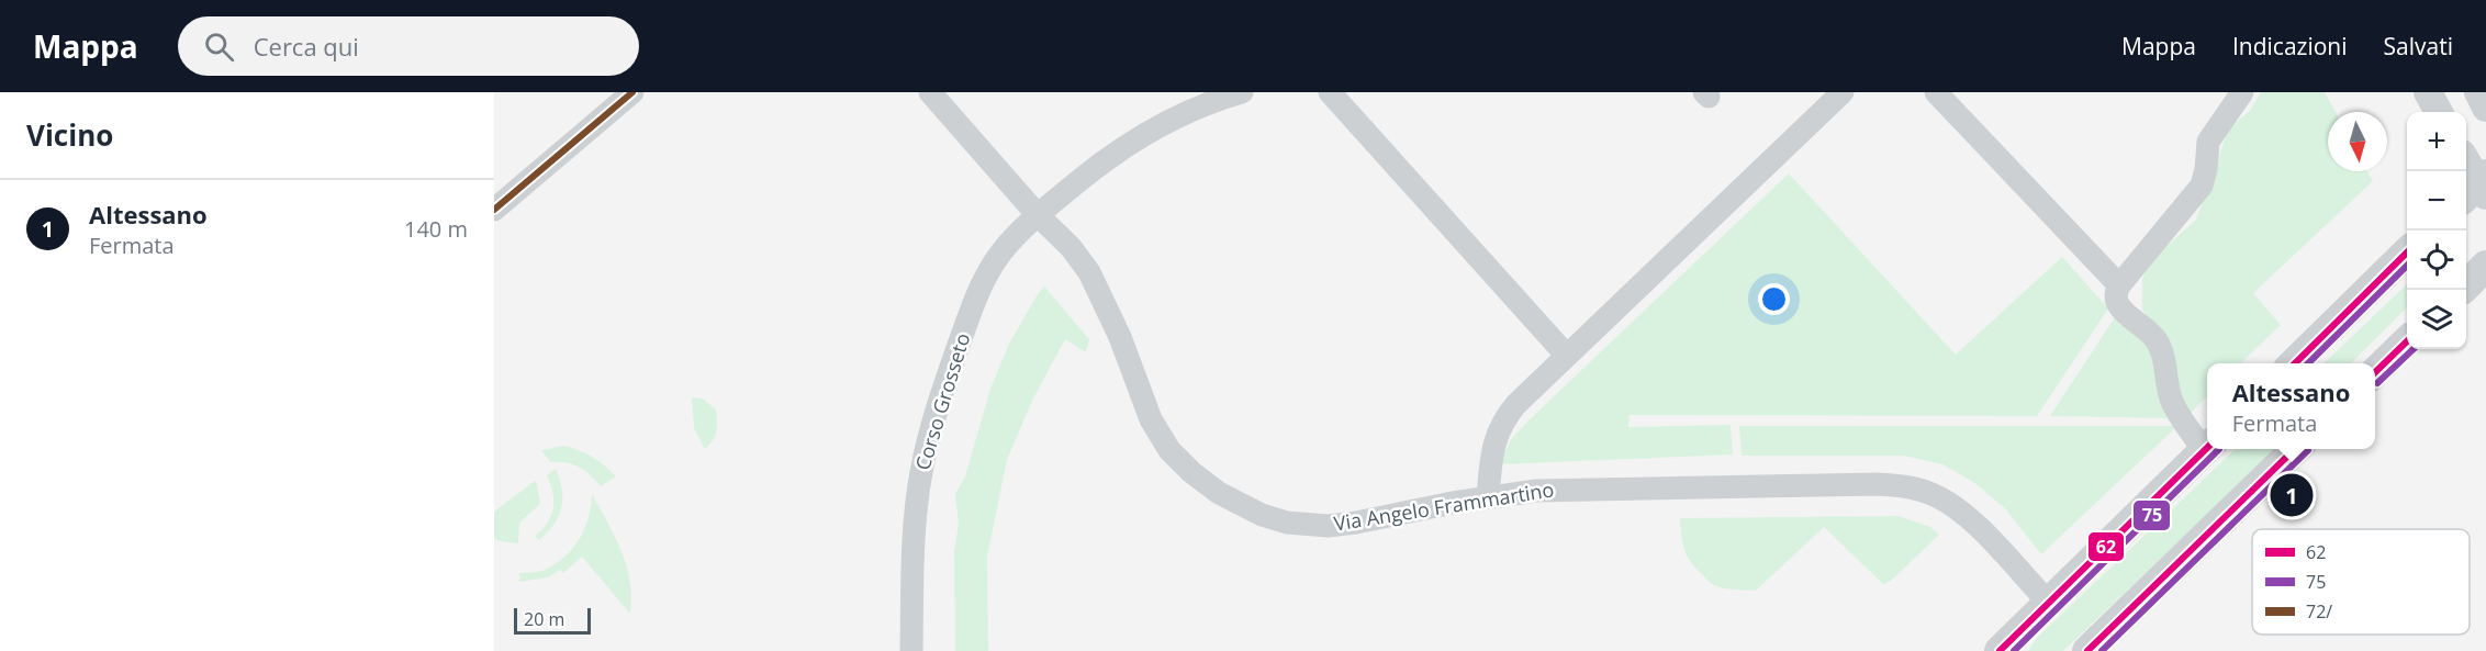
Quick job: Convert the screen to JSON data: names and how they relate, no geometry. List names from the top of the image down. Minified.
{"streets":{"street":["Corso Grosseto","Via Angelo Frammartino"]},"crossings":[["Corso Grosseto","Via Angelo Frammartino"]],"lines":["transit line 72/","transit line 62","transit line 75"],"legend":["62","75","72/"],"scale_bar":"20 m","north":"bottom","page":{"header":"Mappa","search":"Cerca qui","nav":["Mappa","Indicazioni","Salvati"],"heading":"Vicino","map_buttons":["+","−"],"list":[{"mark":"1","name":"Altessano","note":"Fermata","value":"140 m"}],"popup":["Altessano","Fermata"],"pins":"1","scale":"20 m"}}
